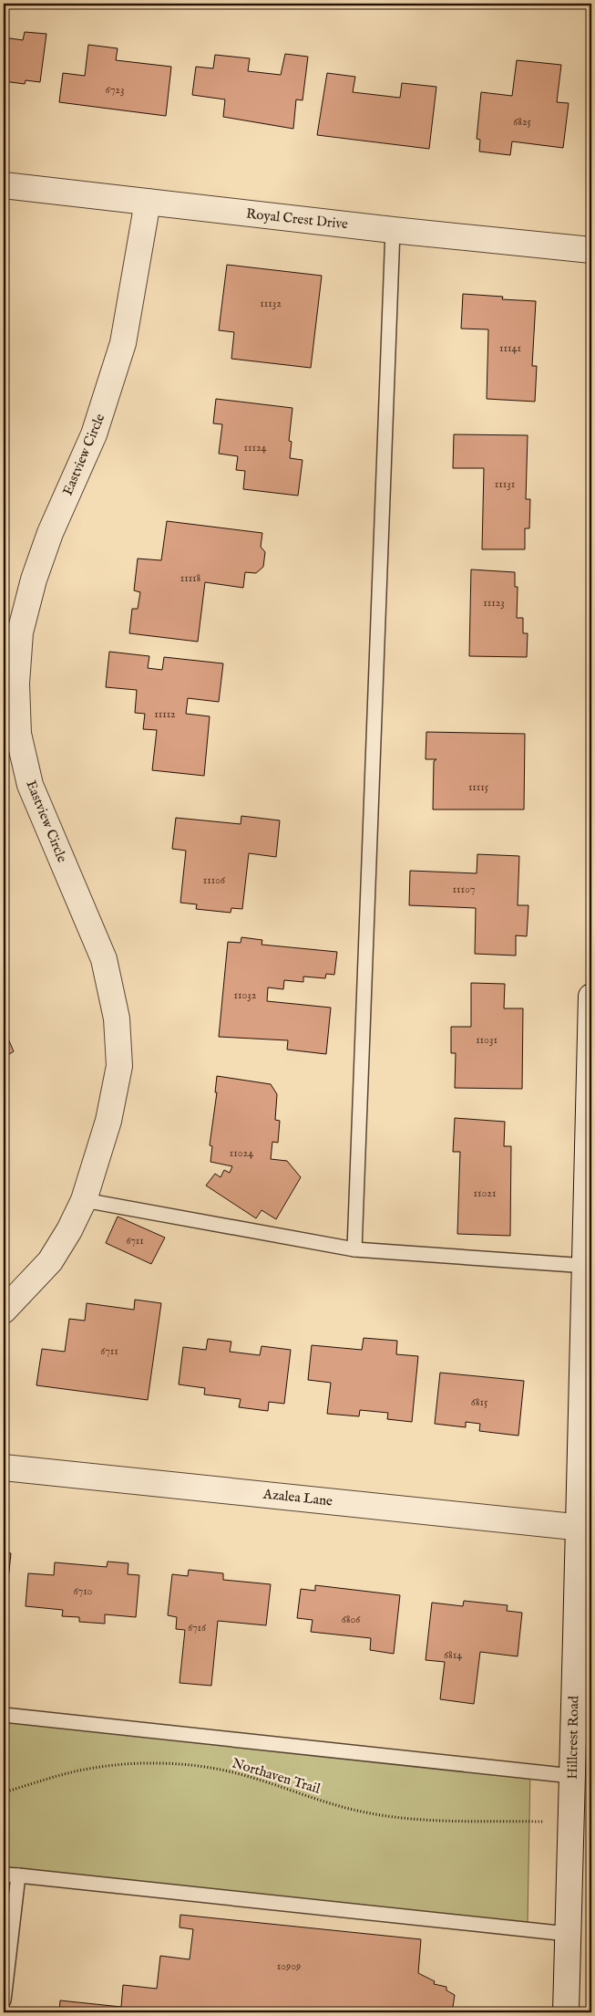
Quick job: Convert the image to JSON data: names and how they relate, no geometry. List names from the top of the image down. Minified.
{"streets":{"street":["Royal Crest Drive","Eastview Circle","Azalea Lane","Hillcrest Road"],"path":["Northaven Trail"]},"crossings":[["Royal Crest Drive","Eastview Circle"],["Azalea Lane","Hillcrest Road"]],"house_numbers":["6723","6825","11132","11141","11124","11131","11118","11123","11112","11115","11106","11107","11032","11031","11024","11021","6711","6711","6815","6710","6806","6716","6814","10909"]}
